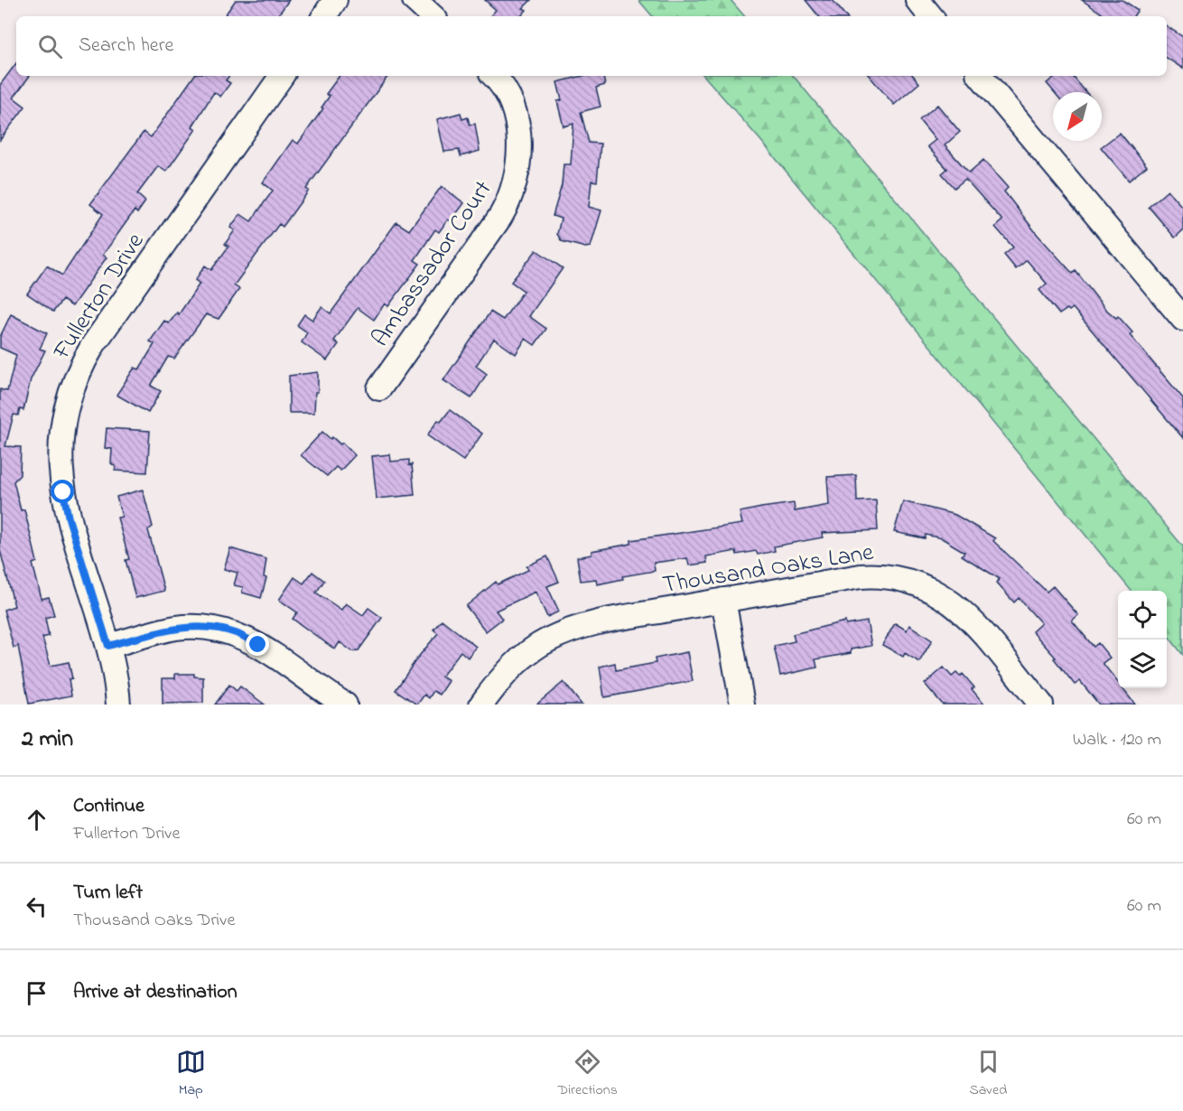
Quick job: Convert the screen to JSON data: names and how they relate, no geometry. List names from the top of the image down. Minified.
{"streets":{"street":["Ambassador Court","Fullerton Drive","Thousand Oaks Lane"]},"north":"bottom left","page":{"search":"Search here","heading":["2 min","Walk · 120 m"],"list":[["Continue","Fullerton Drive","60 m"],["Turn left","Thousand Oaks Drive","60 m"],"Arrive at destination"],"nav":["Map","Directions","Saved"]}}
